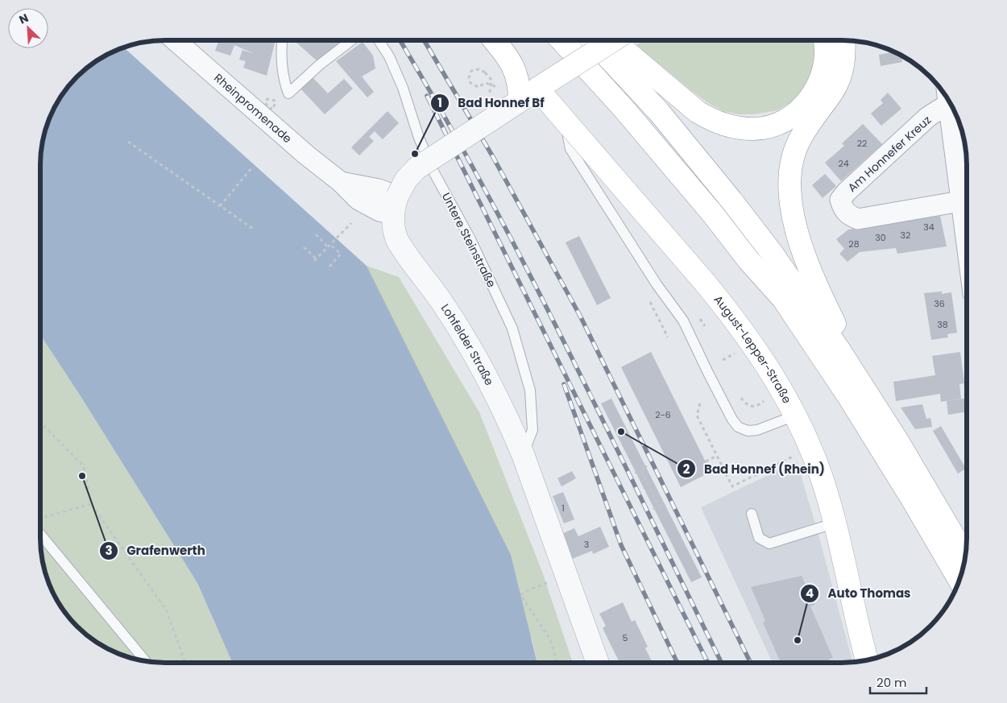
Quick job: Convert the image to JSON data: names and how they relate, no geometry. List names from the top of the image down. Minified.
{"streets":{"main road":["August-Lepper-Straße"],"street":["Rheinpromenade","Am Honnefer Kreuz","Lohfelder Straße"],"lane":["Untere Steinstraße"]},"crossings":[["Rheinpromenade","Lohfelder Straße"],["Untere Steinstraße","Lohfelder Straße"]],"places":["Bad Honnef Bf","Bad Honnef (Rhein)","Grafenwerth","Auto Thomas"],"house_numbers":["22","24","34","32","30","28","36","38","2-6","1","3","5"],"scale_bar":"20 m","north":"top left"}
